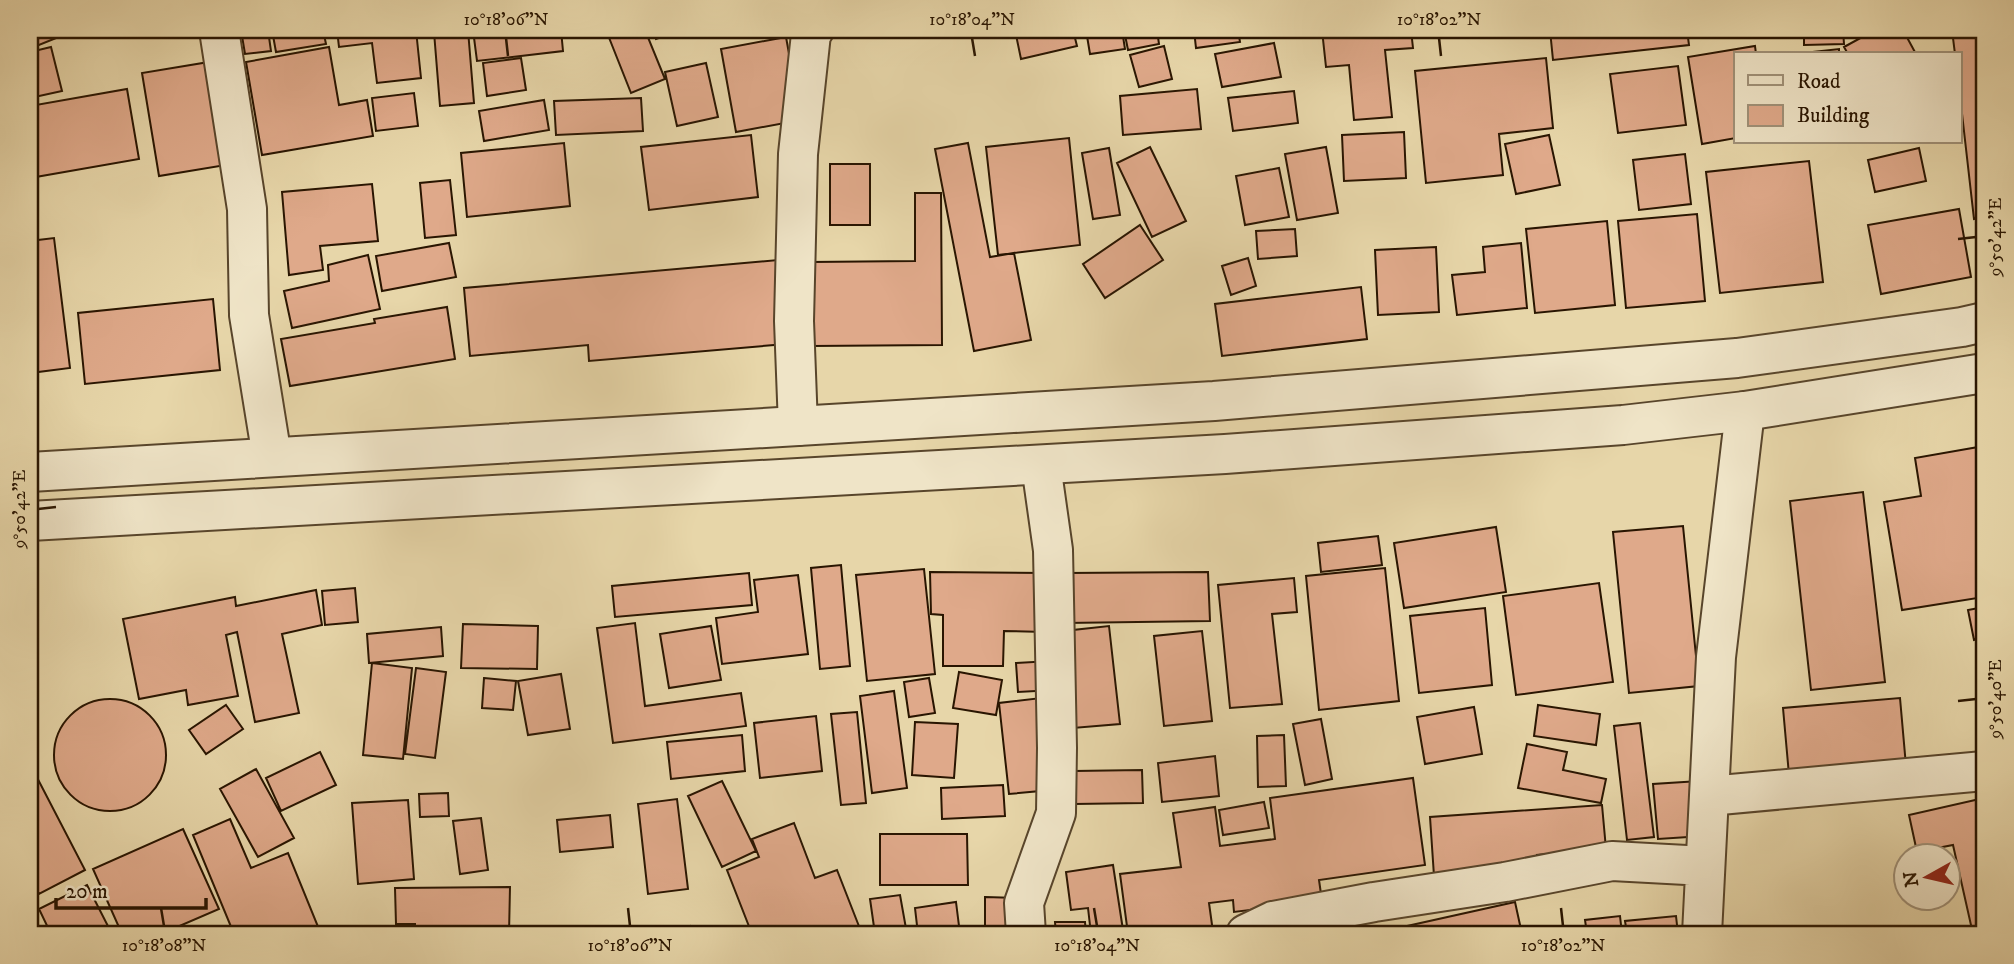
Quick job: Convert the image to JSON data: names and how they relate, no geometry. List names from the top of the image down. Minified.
{"legend":["Road","Building"],"scale_bar":"20 m","north":"left","coordinates":["10°18'06\"N","10°18'04\"N","10°18'02\"N","9°50'42\"E","9°50'40\"E","10°18'08\"N"]}
